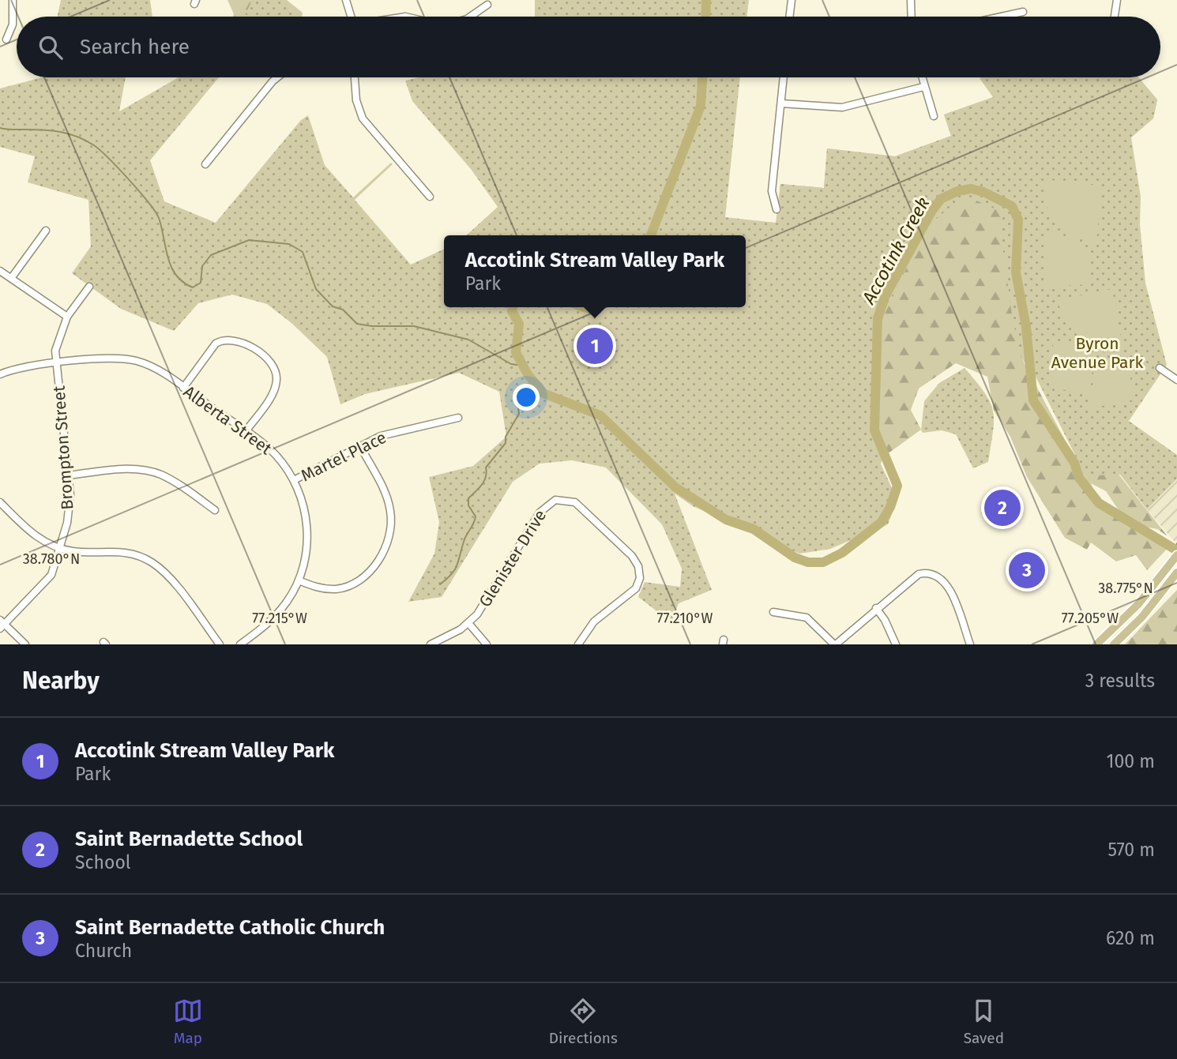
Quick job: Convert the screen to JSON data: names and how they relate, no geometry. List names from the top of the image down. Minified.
{"streets":{"street":["Alberta Street","Brompton Street","Martel Place","Glenister Drive"]},"crossings":[["Alberta Street","Brompton Street"],["Alberta Street","Martel Place"]],"water":["Accotink Creek"],"parks":["Byron Avenue Park"],"page":{"search":"Search here","popup":["Accotink Stream Valley Park","Park"],"pins":["1","2","3"],"heading":["Nearby","3 results"],"list":[{"mark":"1","name":"Accotink Stream Valley Park","note":"Park","value":"100 m"},{"mark":"2","name":"Saint Bernadette School","note":"School","value":"570 m"},{"mark":"3","name":"Saint Bernadette Catholic Church","note":"Church","value":"620 m"}],"nav":["Map","Directions","Saved"]},"coordinates":["38.780°N","38.775°N","77.215°W","77.210°W","77.205°W"]}
